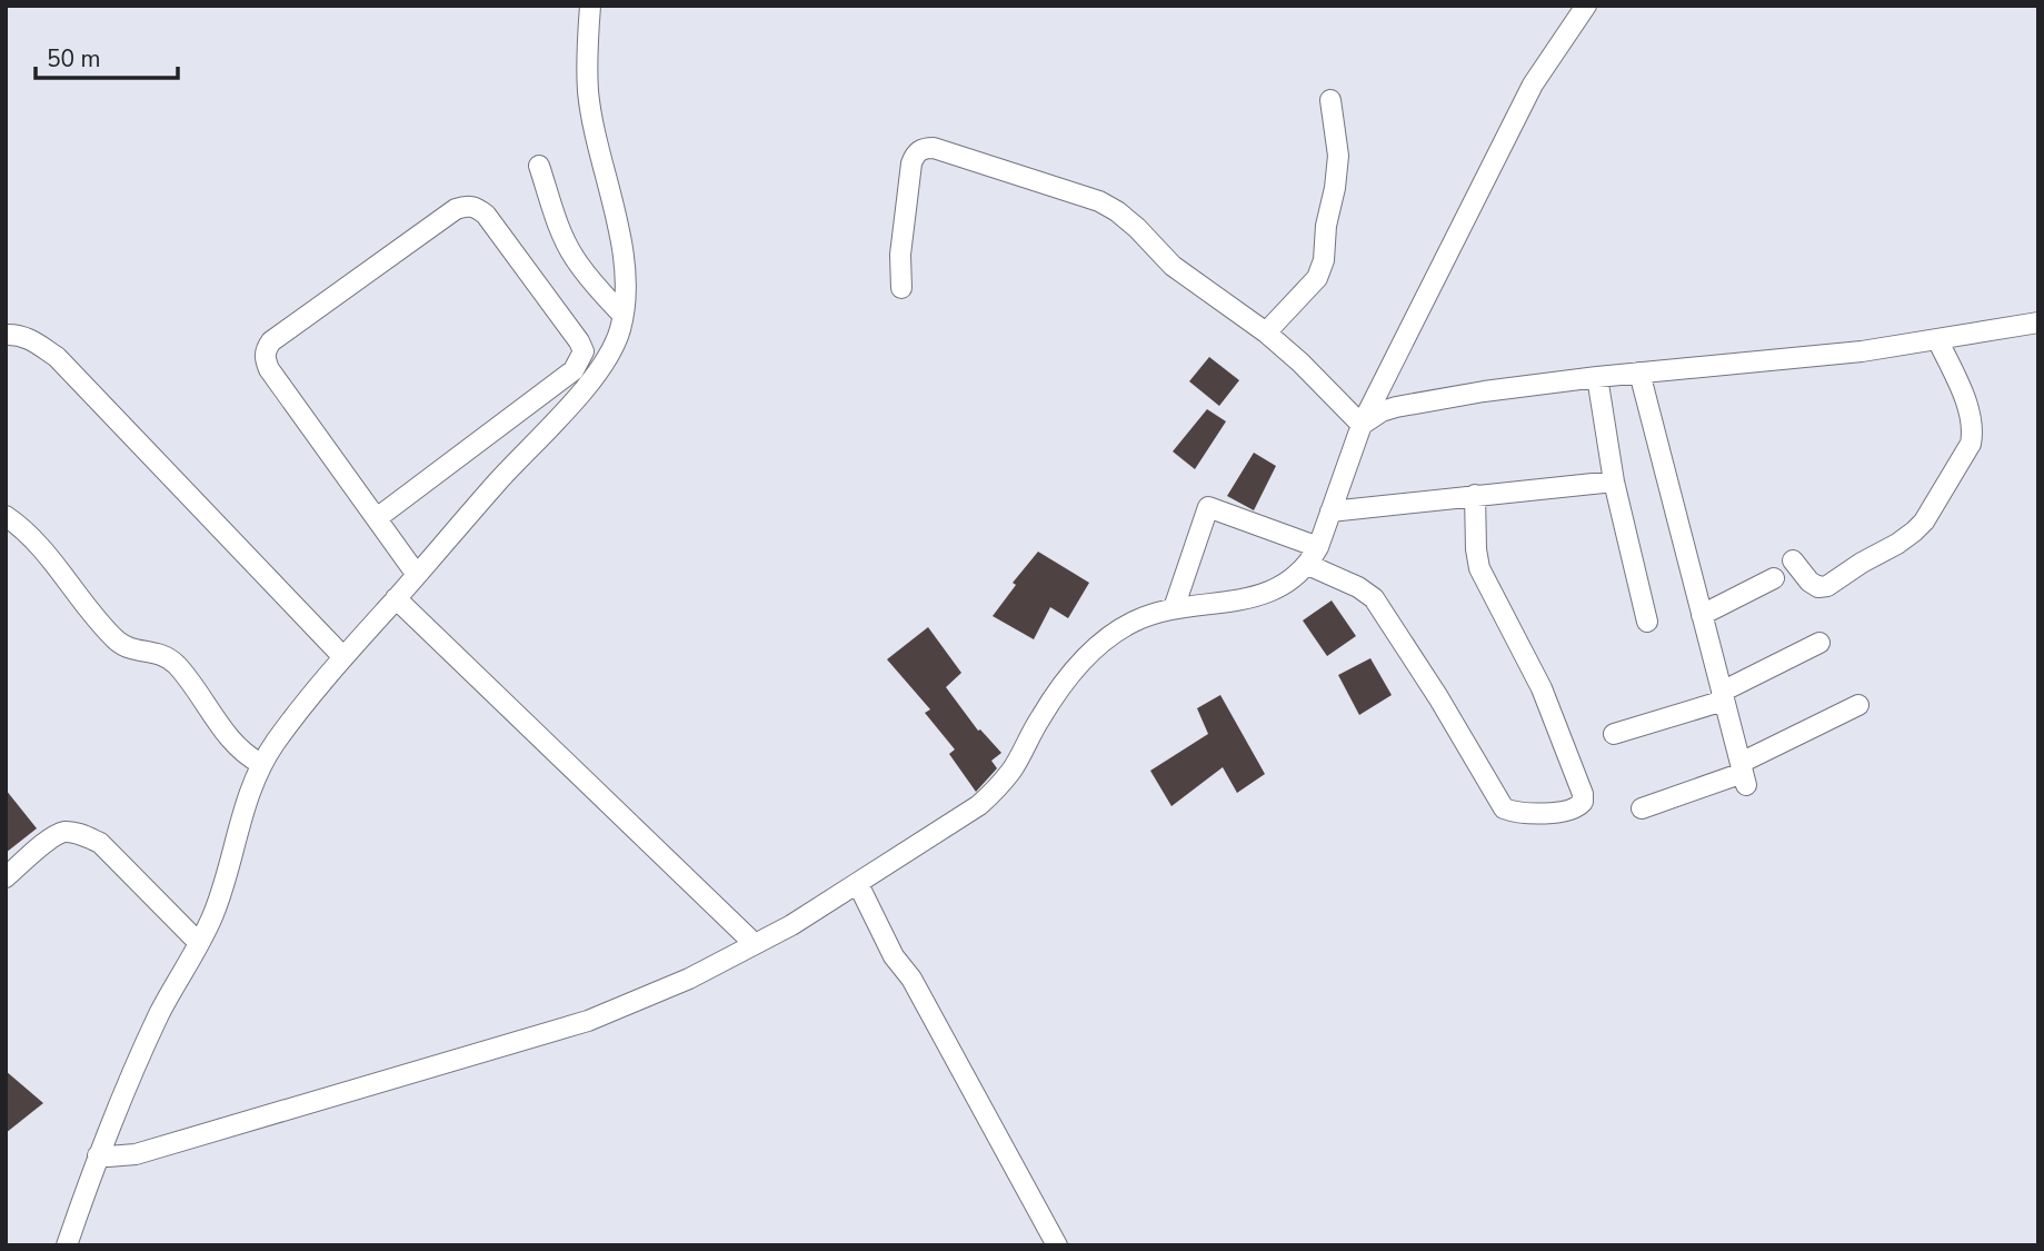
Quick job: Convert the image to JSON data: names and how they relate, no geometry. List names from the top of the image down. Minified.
{"scale_bar":"50 m"}
